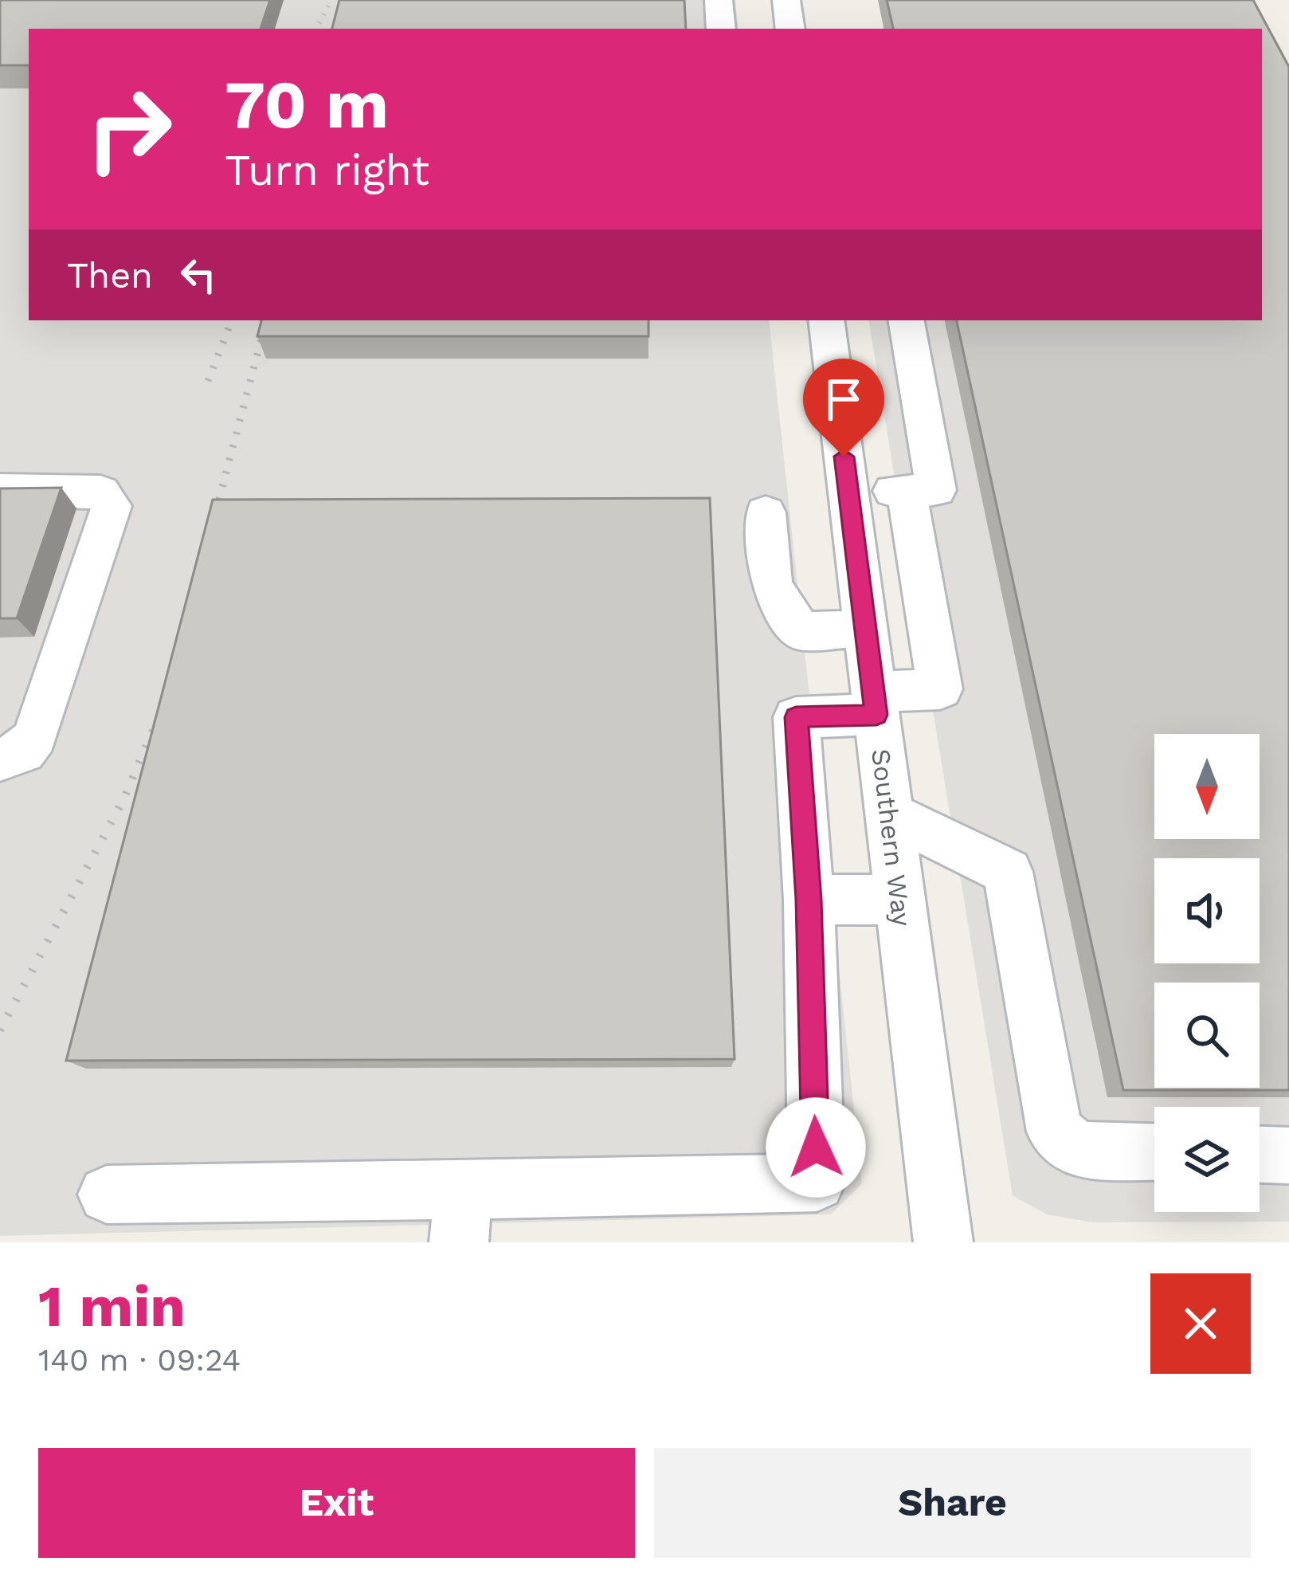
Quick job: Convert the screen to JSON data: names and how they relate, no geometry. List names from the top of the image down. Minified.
{"streets":{"street":["Southern Way"]},"north":"bottom","page":{"turn":["70 m","Turn right"],"then":"Then","heading":["1 min","140 m · 09:24"],"buttons":["Exit","Share"]}}
